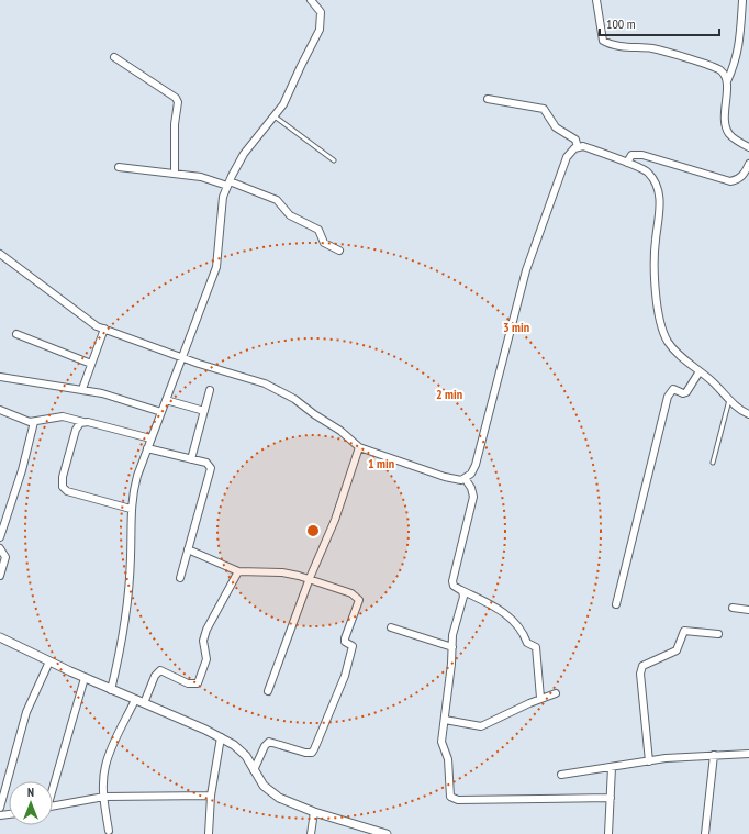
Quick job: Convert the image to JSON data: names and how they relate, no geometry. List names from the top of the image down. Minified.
{"scale_bar":"100 m","north":"top","rings":["3 min","2 min","1 min"]}
